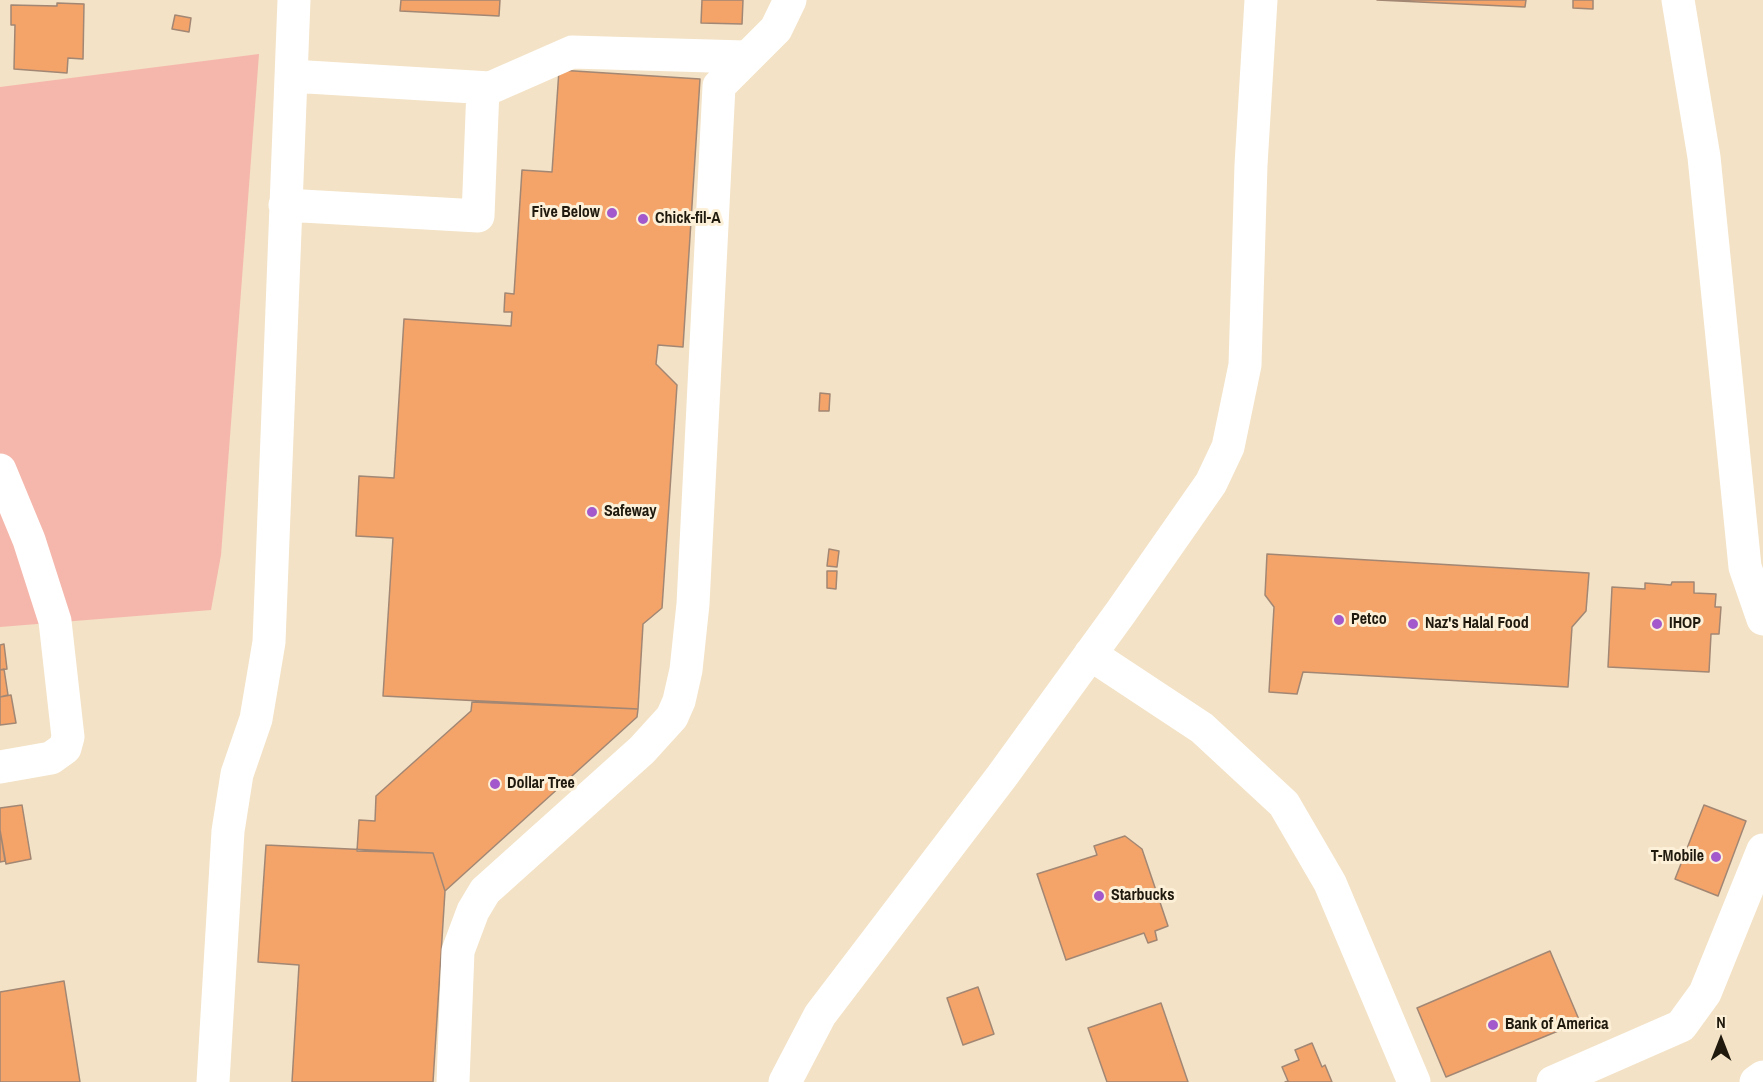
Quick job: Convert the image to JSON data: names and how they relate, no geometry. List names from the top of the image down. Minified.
{"places":["Five Below","Chick-fil-A","Safeway","Petco","Naz's Halal Food","IHOP","Dollar Tree","T-Mobile","Starbucks","Bank of America"],"north":"top"}
